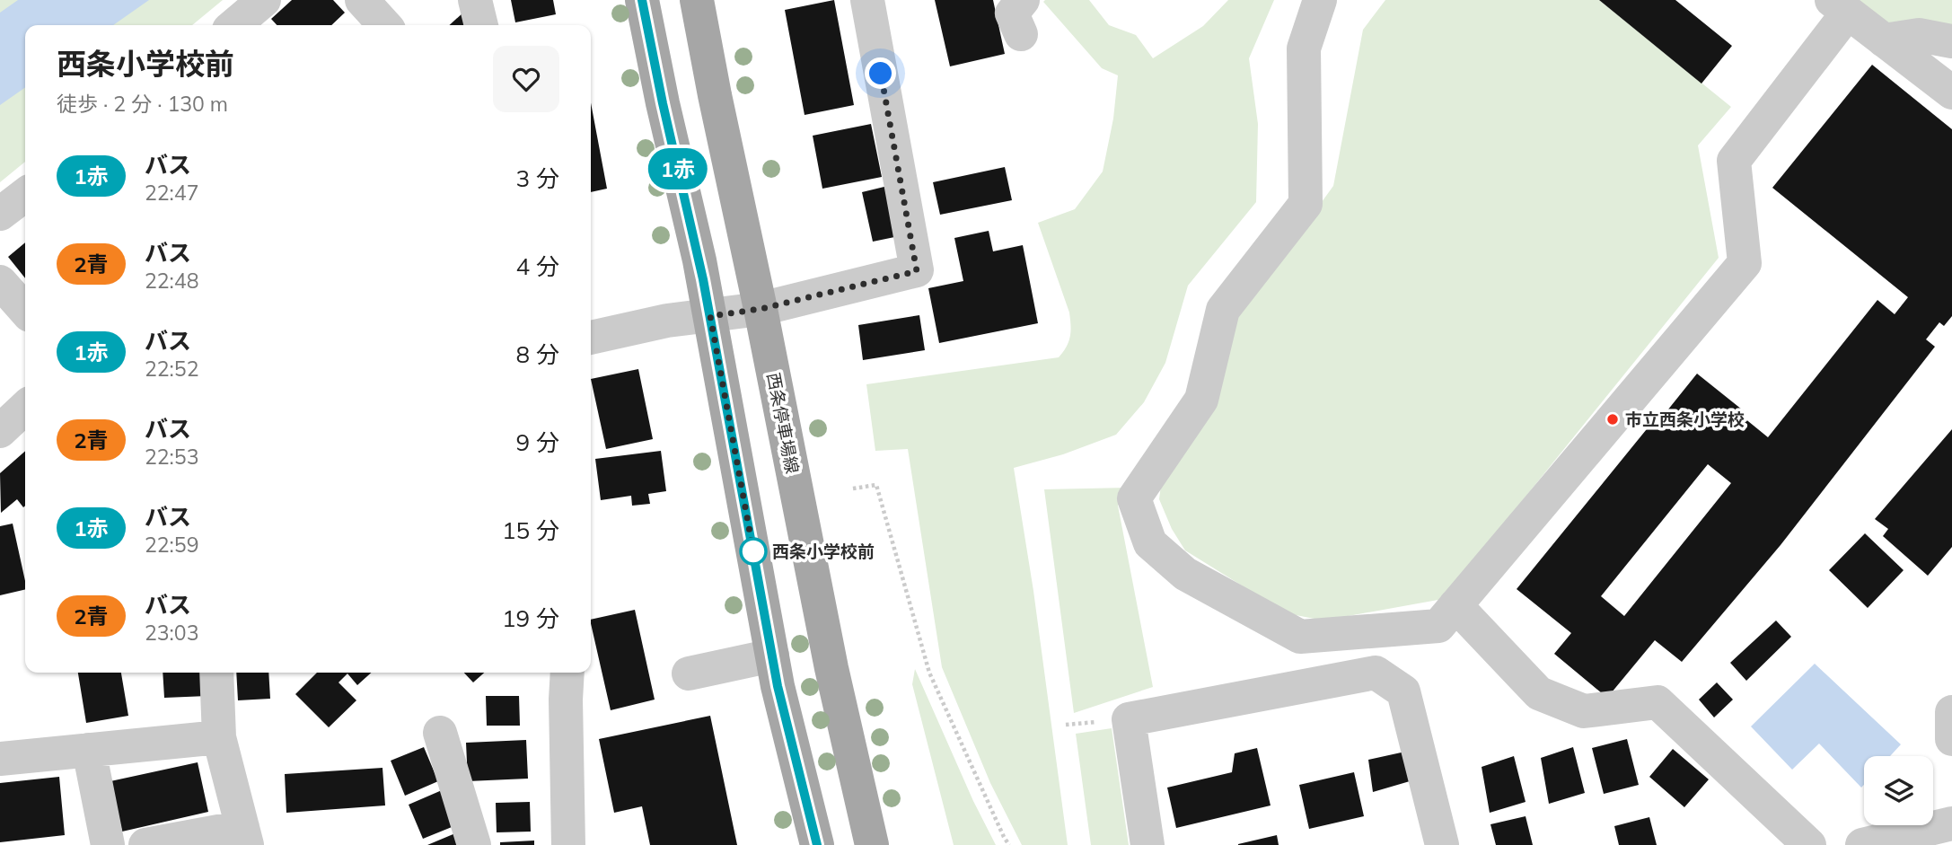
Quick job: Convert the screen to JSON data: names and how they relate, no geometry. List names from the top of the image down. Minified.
{"streets":{"main road":["西条停車場線"]},"places":["市立西条小学校","西条小学校前"],"lines":["bus line 1赤"],"page":{"on_map":"1赤","heading":["西条小学校前","徒歩 · 2 分 · 130 m"],"list":[{"mark":"1赤","name":"バス","note":"22:47","value":"3 分"},{"mark":"2青","name":"バス","note":"22:48","value":"4 分"},{"mark":"1赤","name":"バス","note":"22:52","value":"8 分"},{"mark":"2青","name":"バス","note":"22:53","value":"9 分"},{"mark":"1赤","name":"バス","note":"22:59","value":"15 分"},{"mark":"2青","name":"バス","note":"23:03","value":"19 分"}]}}
